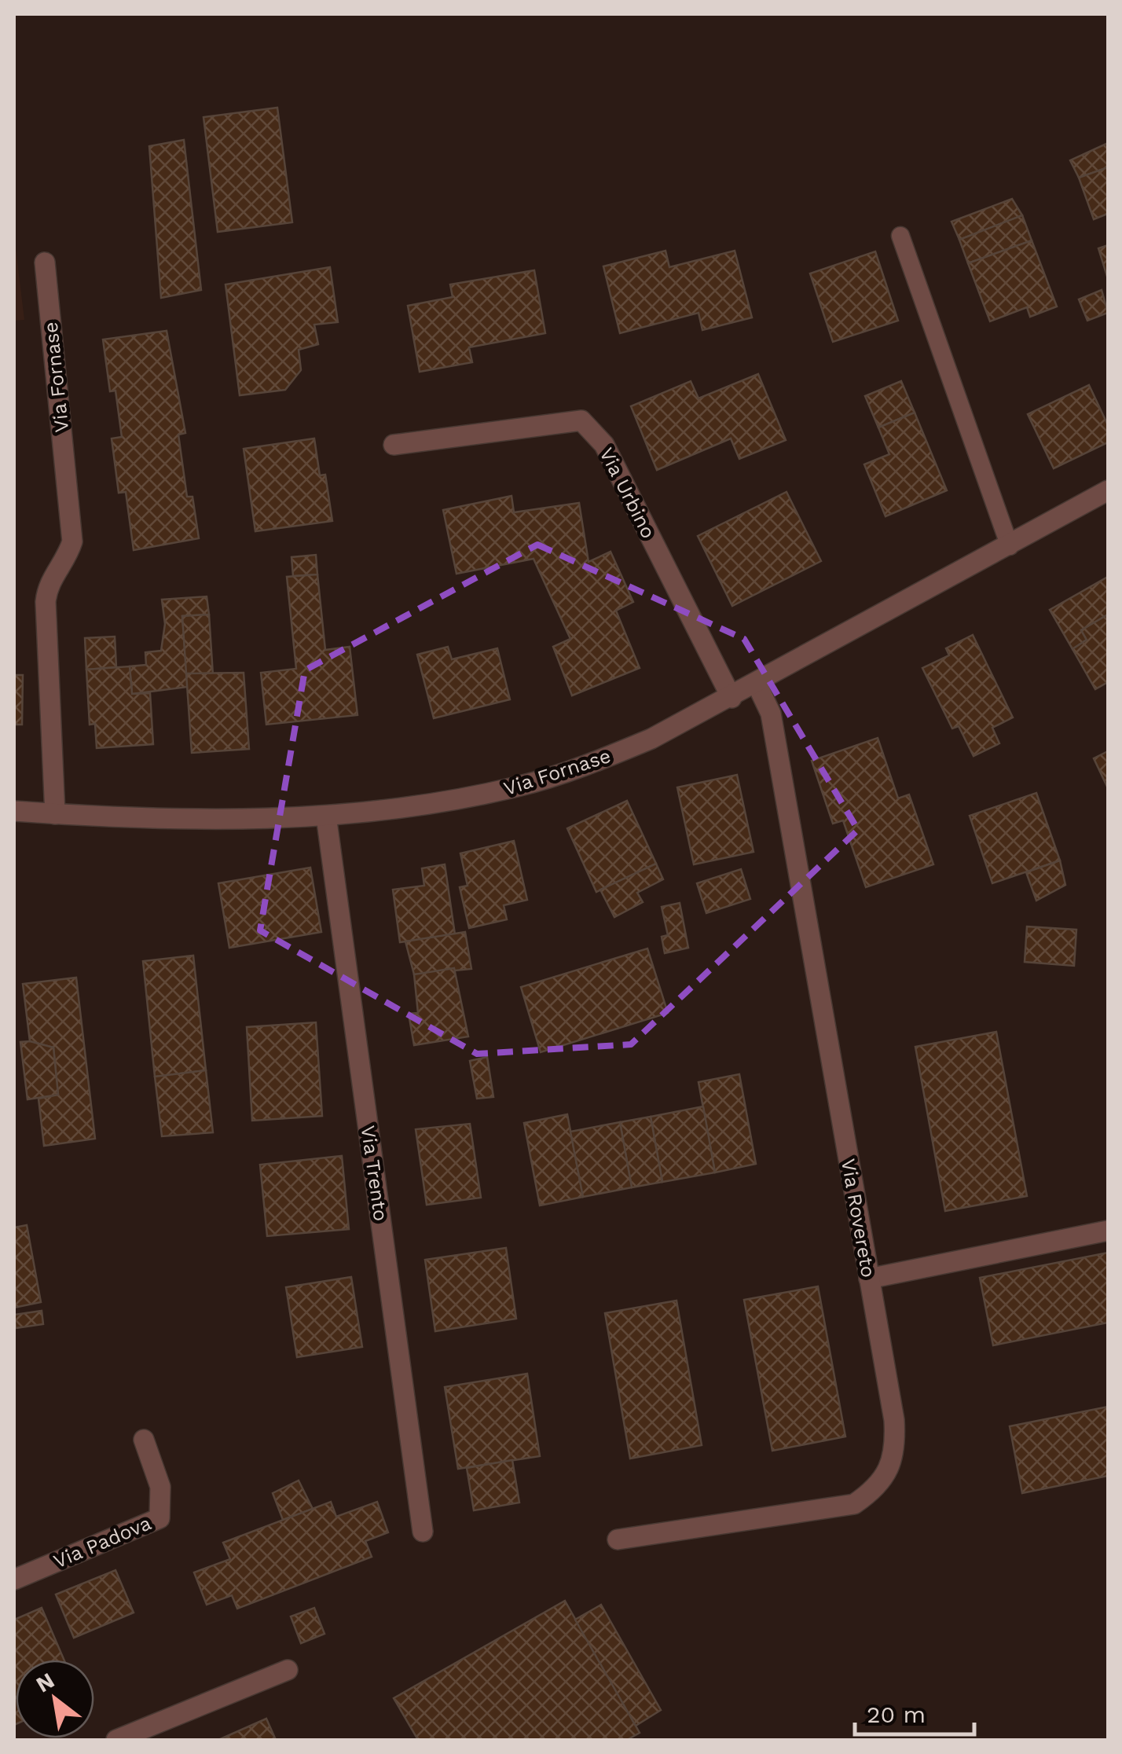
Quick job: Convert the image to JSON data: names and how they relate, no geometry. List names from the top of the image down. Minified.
{"streets":{"street":["Via Fornase","Via Urbino","Via Trento","Via Rovereto","Via Padova"]},"crossings":[["Via Fornase","Via Urbino"],["Via Fornase","Via Trento"],["Via Fornase","Via Rovereto"]],"scale_bar":"20 m","north":"top left"}
